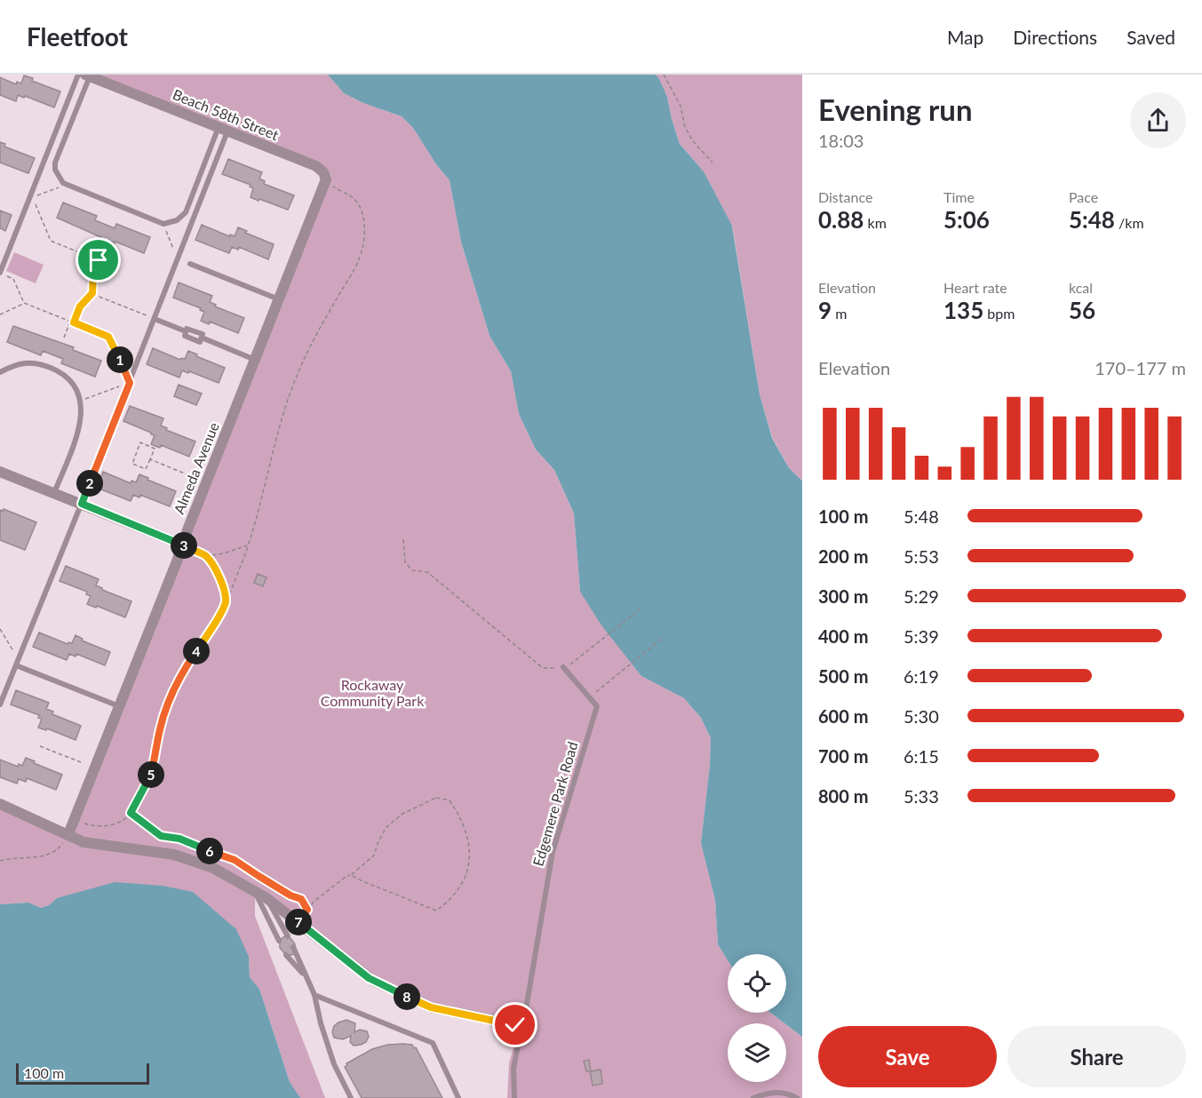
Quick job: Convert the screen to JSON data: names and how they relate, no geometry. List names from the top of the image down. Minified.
{"streets":{"street":["Beach 58th Street","Almeda Avenue"],"lane":["Edgemere Park Road"]},"crossings":[["Beach 58th Street","Almeda Avenue"]],"parks":["Rockaway Community Park"],"scale_bar":"100 m","page":{"header":"Fleetfoot","nav":["Map","Directions","Saved"],"heading":["Evening run","18:03"],"stats":[["Distance","0.88 km"],["Time","5:06"],["Pace","5:48 /km"],["Elevation","9 m"],["Heart rate","135 bpm"],["kcal","56"]],"pins":["1","2","3","4","5","6","7","8"],"chart":["Elevation","170–177 m"],"list":[{"name":"100 m","note":"5:48"},{"name":"200 m","note":"5:53"},{"name":"300 m","note":"5:29"},{"name":"400 m","note":"5:39"},{"name":"500 m","note":"6:19"},{"name":"600 m","note":"5:30"},{"name":"700 m","note":"6:15"},{"name":"800 m","note":"5:33"}],"buttons":["Save","Share"],"scale":"100 m"}}
